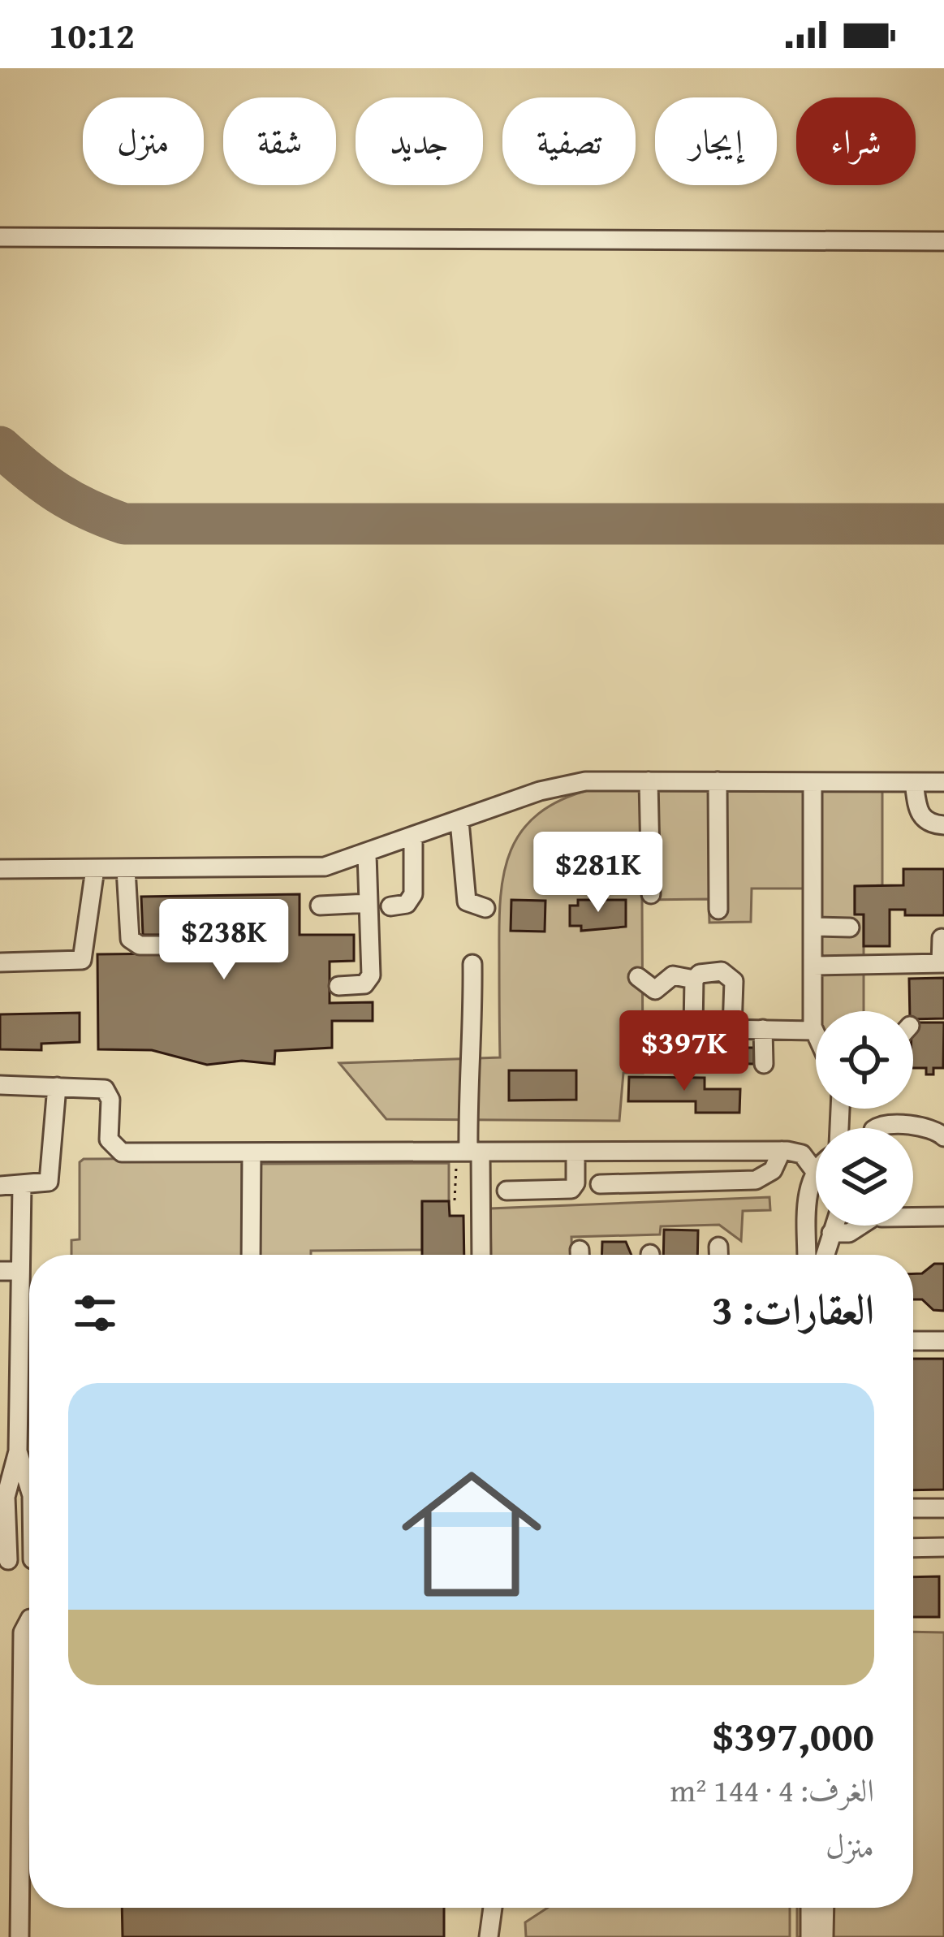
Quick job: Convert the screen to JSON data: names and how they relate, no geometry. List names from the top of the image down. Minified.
{"page":{"status":"10:12","chip":["شراء","إيجار","تصفية","جديد","شقة","منزل"],"price":["$281K","$238K","$397K"],"heading":"العقارات: 3","list":[{"name":"$397,000","note":"الغرف: 4 · 144 m² · منزل"}]}}
